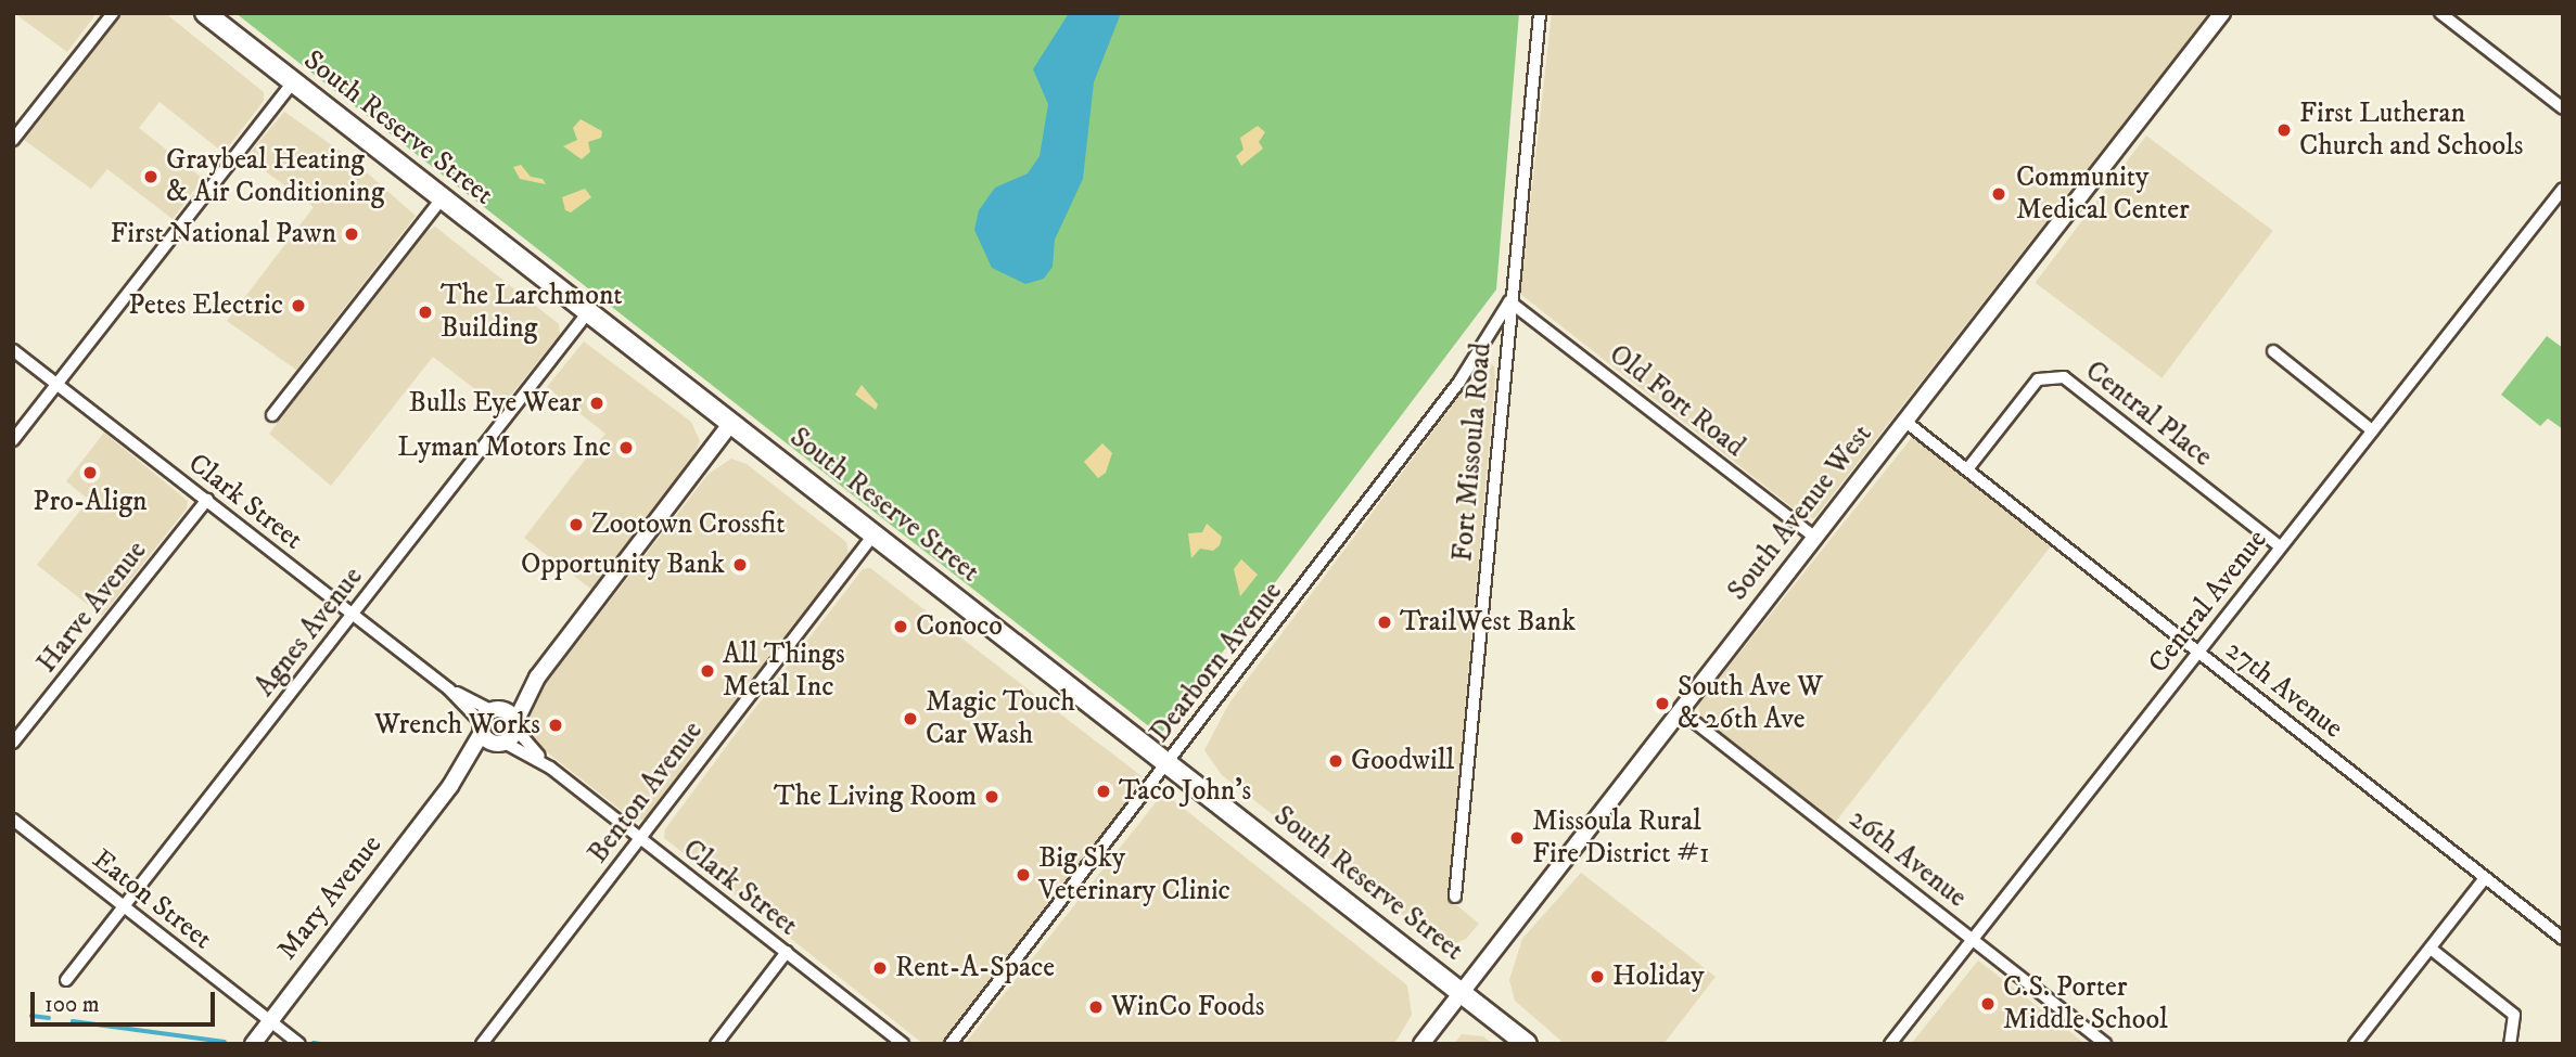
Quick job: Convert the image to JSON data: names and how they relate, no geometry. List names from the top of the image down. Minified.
{"streets":{"highway":["South Reserve Street"],"street":["Old Fort Road","Central Place","Fort Missoula Road","Clark Street","South Avenue West","Central Avenue","Harve Avenue","Agnes Avenue","Dearborn Avenue","27th Avenue","Benton Avenue","26th Avenue","Mary Avenue","Eaton Street"]},"crossings":[["South Reserve Street","South Avenue West"],["South Reserve Street","Agnes Avenue"],["South Reserve Street","Dearborn Avenue"],["South Reserve Street","Benton Avenue"],["Old Fort Road","Fort Missoula Road"],["Old Fort Road","South Avenue West"],["Old Fort Road","Dearborn Avenue"],["Central Place","Central Avenue"],["Central Place","27th Avenue"],["Fort Missoula Road","Dearborn Avenue"],["Clark Street","Harve Avenue"],["Clark Street","Agnes Avenue"],["Clark Street","Benton Avenue"],["Clark Street","Mary Avenue"],["South Avenue West","27th Avenue"],["South Avenue West","26th Avenue"],["Central Avenue","27th Avenue"],["Central Avenue","26th Avenue"],["Agnes Avenue","Eaton Street"],["Mary Avenue","Eaton Street"]],"places":["First Lutheran Church and Schools","Graybeal Heating & Air Conditioning","Community Medical Center","First National Pawn","Petes Electric","The Larchmont Building","Bulls Eye Wear","Lyman Motors Inc","Pro-Align","Zootown Crossfit","Opportunity Bank","TrailWest Bank","Conoco","All Things Metal Inc","South Ave W & 26th Ave","Magic Touch Car Wash","Wrench Works","Goodwill","Taco John's","The Living Room","Missoula Rural Fire District #1","Big Sky Veterinary Clinic","Rent-A-Space","Holiday","C.S. Porter Middle School","WinCo Foods"],"scale_bar":"100 m"}
